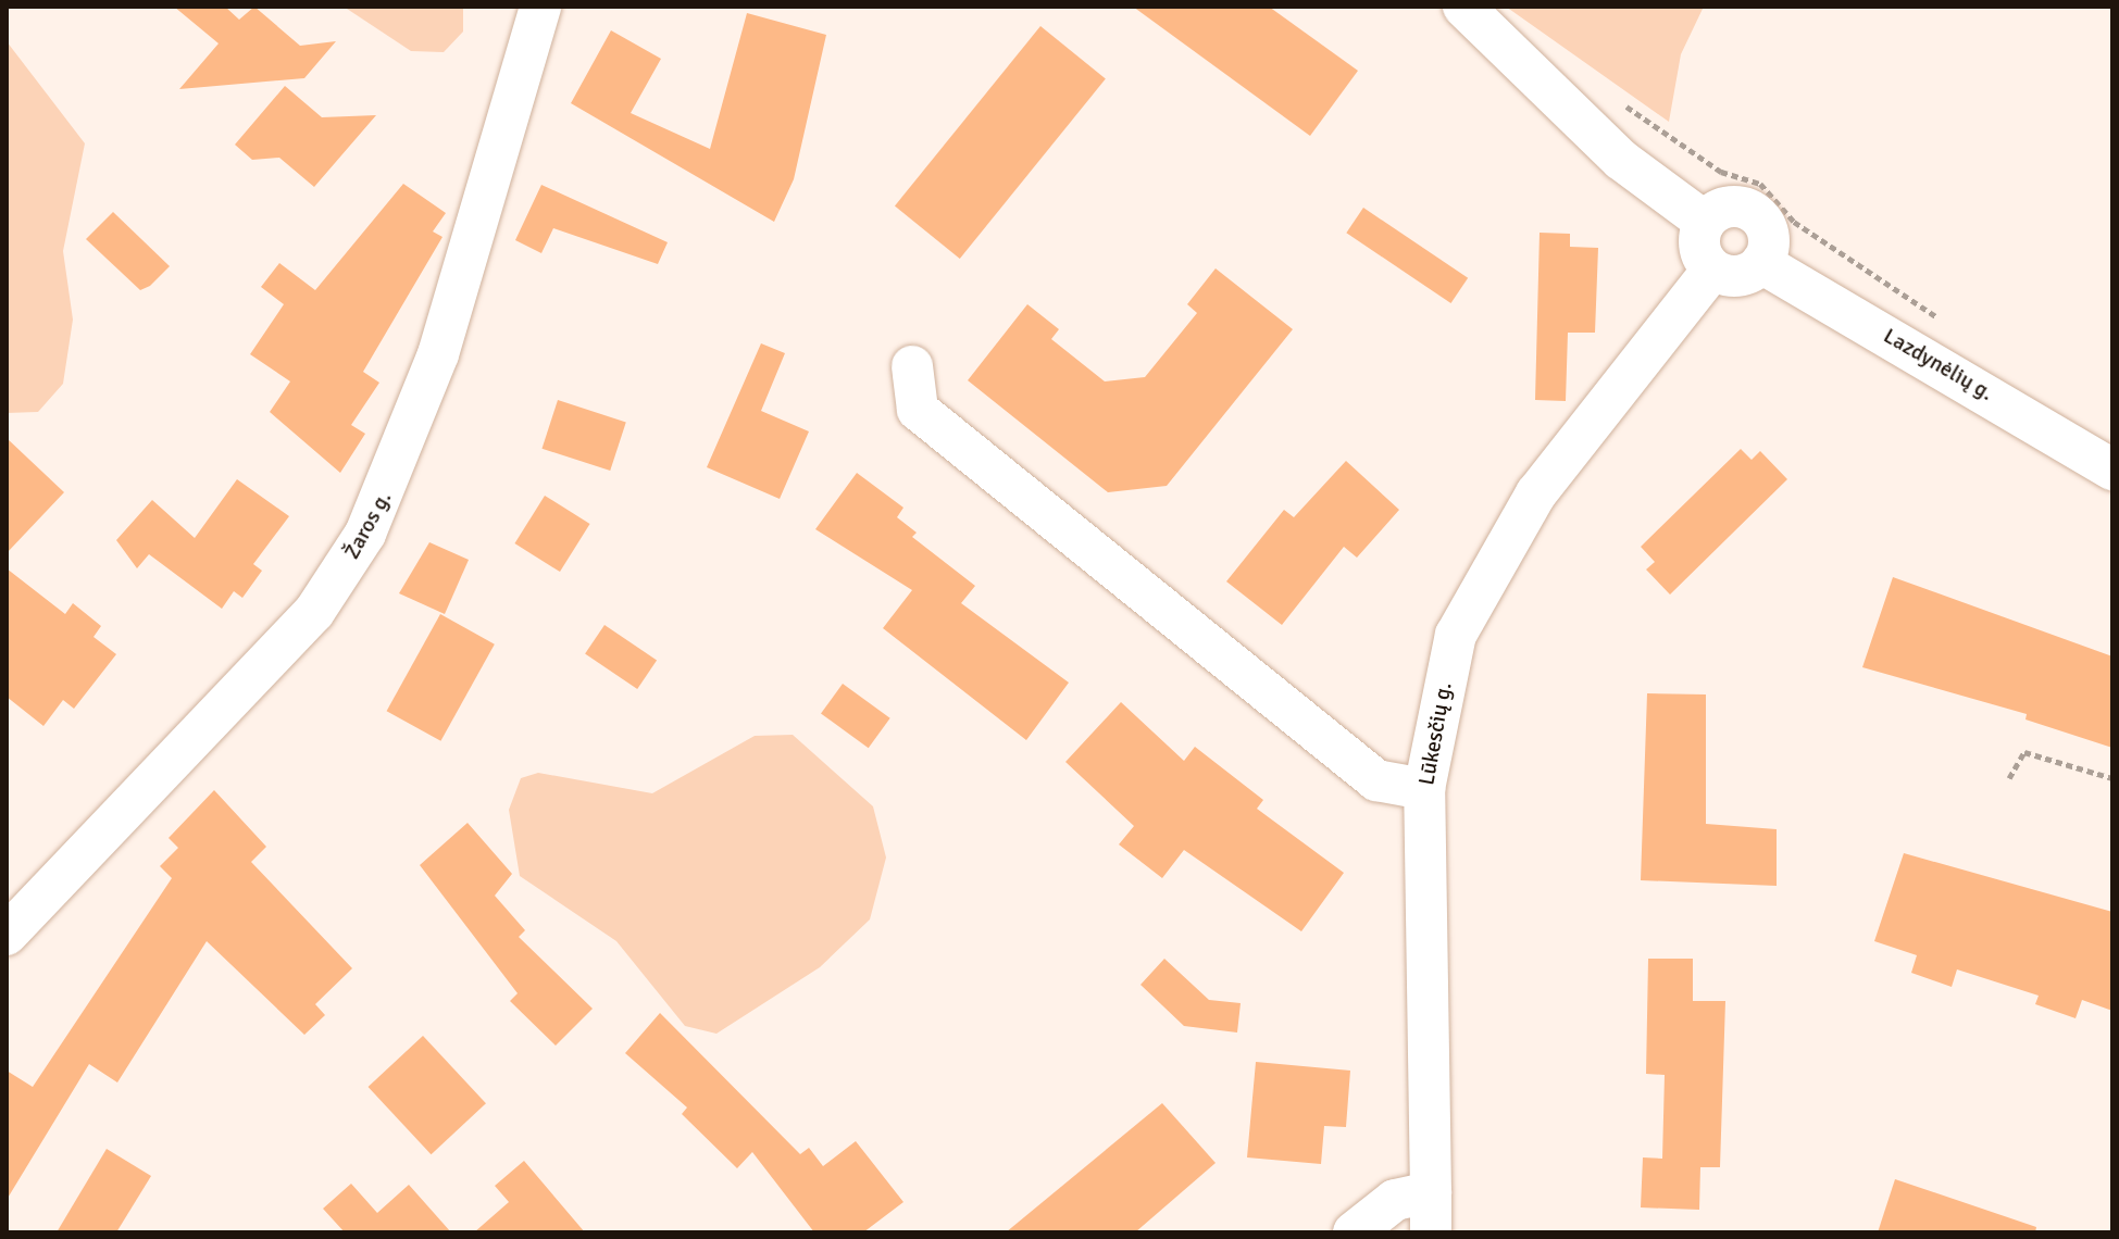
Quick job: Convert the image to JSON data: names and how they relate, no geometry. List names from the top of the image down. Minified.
{"streets":{"street":["Lazdynėlių g.","Žaros g.","Lūkesčių g."]},"crossings":[["Lazdynėlių g.","Lūkesčių g."]]}
